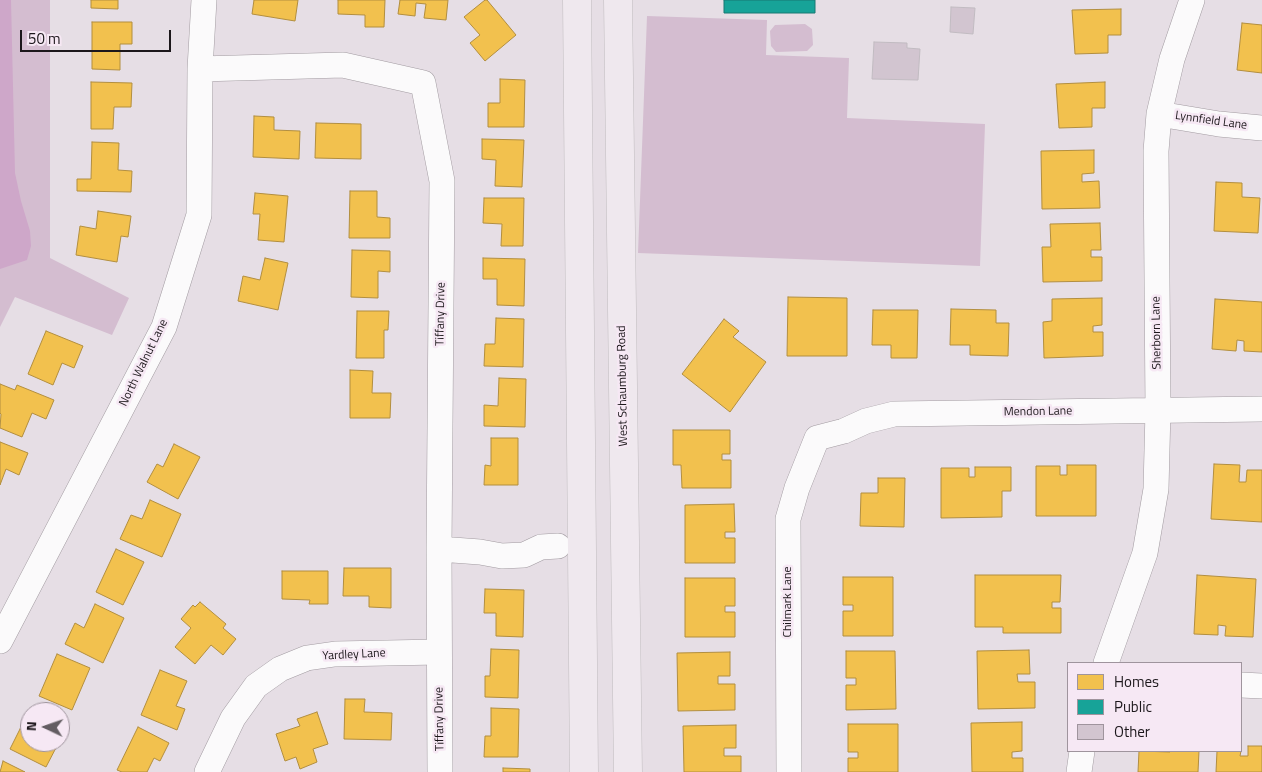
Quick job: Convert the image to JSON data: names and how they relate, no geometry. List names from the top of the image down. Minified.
{"streets":{"main road":["West Schaumburg Road"],"street":["Lynnfield Lane","Tiffany Drive","Sherborn Lane","North Walnut Lane","Mendon Lane","Chilmark Lane","Yardley Lane"]},"crossings":[["Lynnfield Lane","Sherborn Lane"],["Tiffany Drive","North Walnut Lane"],["Tiffany Drive","Yardley Lane"],["Sherborn Lane","Mendon Lane"],["Mendon Lane","Chilmark Lane"]],"legend":["Homes","Public","Other"],"scale_bar":"50 m","north":"left"}
